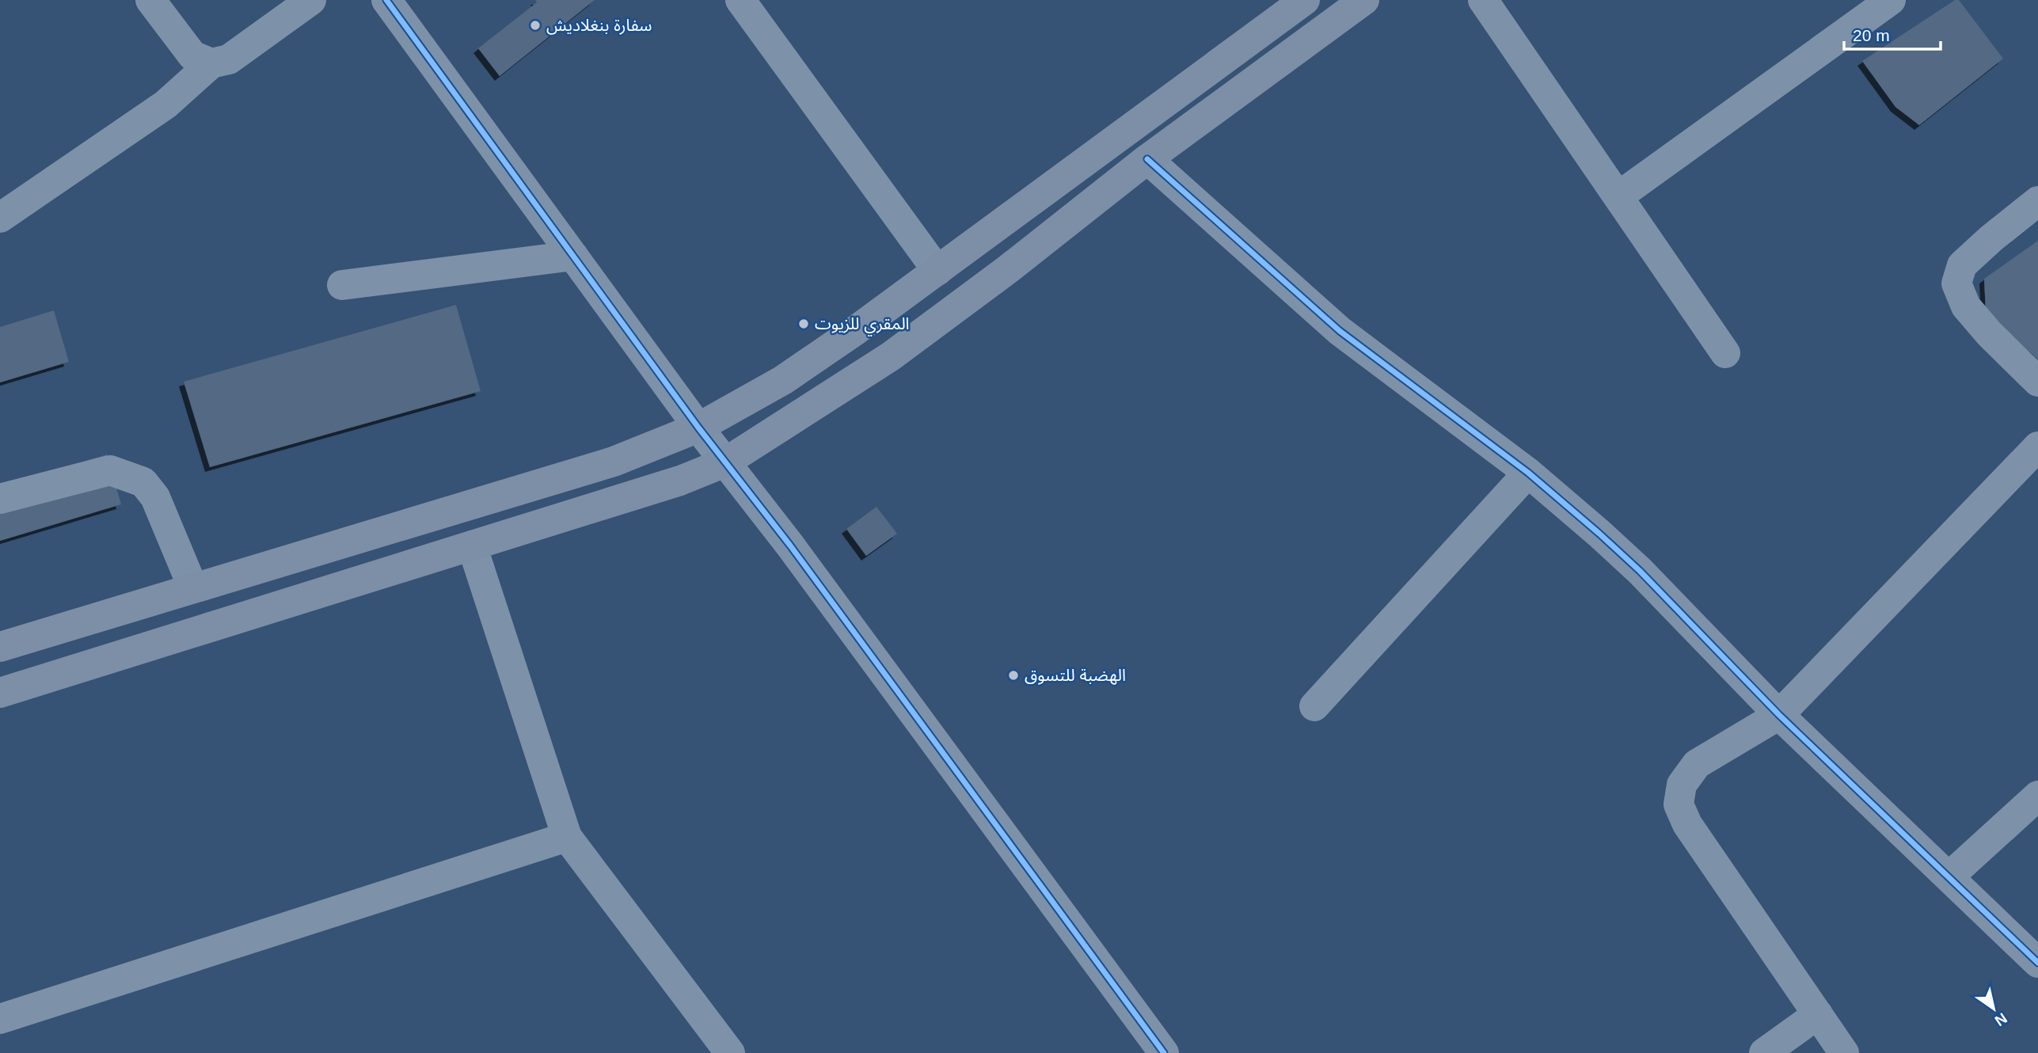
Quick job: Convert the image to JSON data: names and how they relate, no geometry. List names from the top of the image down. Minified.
{"places":["سفارة بنغلاديش","المقري للزيوت","الهضبة للتسوق"],"scale_bar":"20 m","north":"bottom right"}
